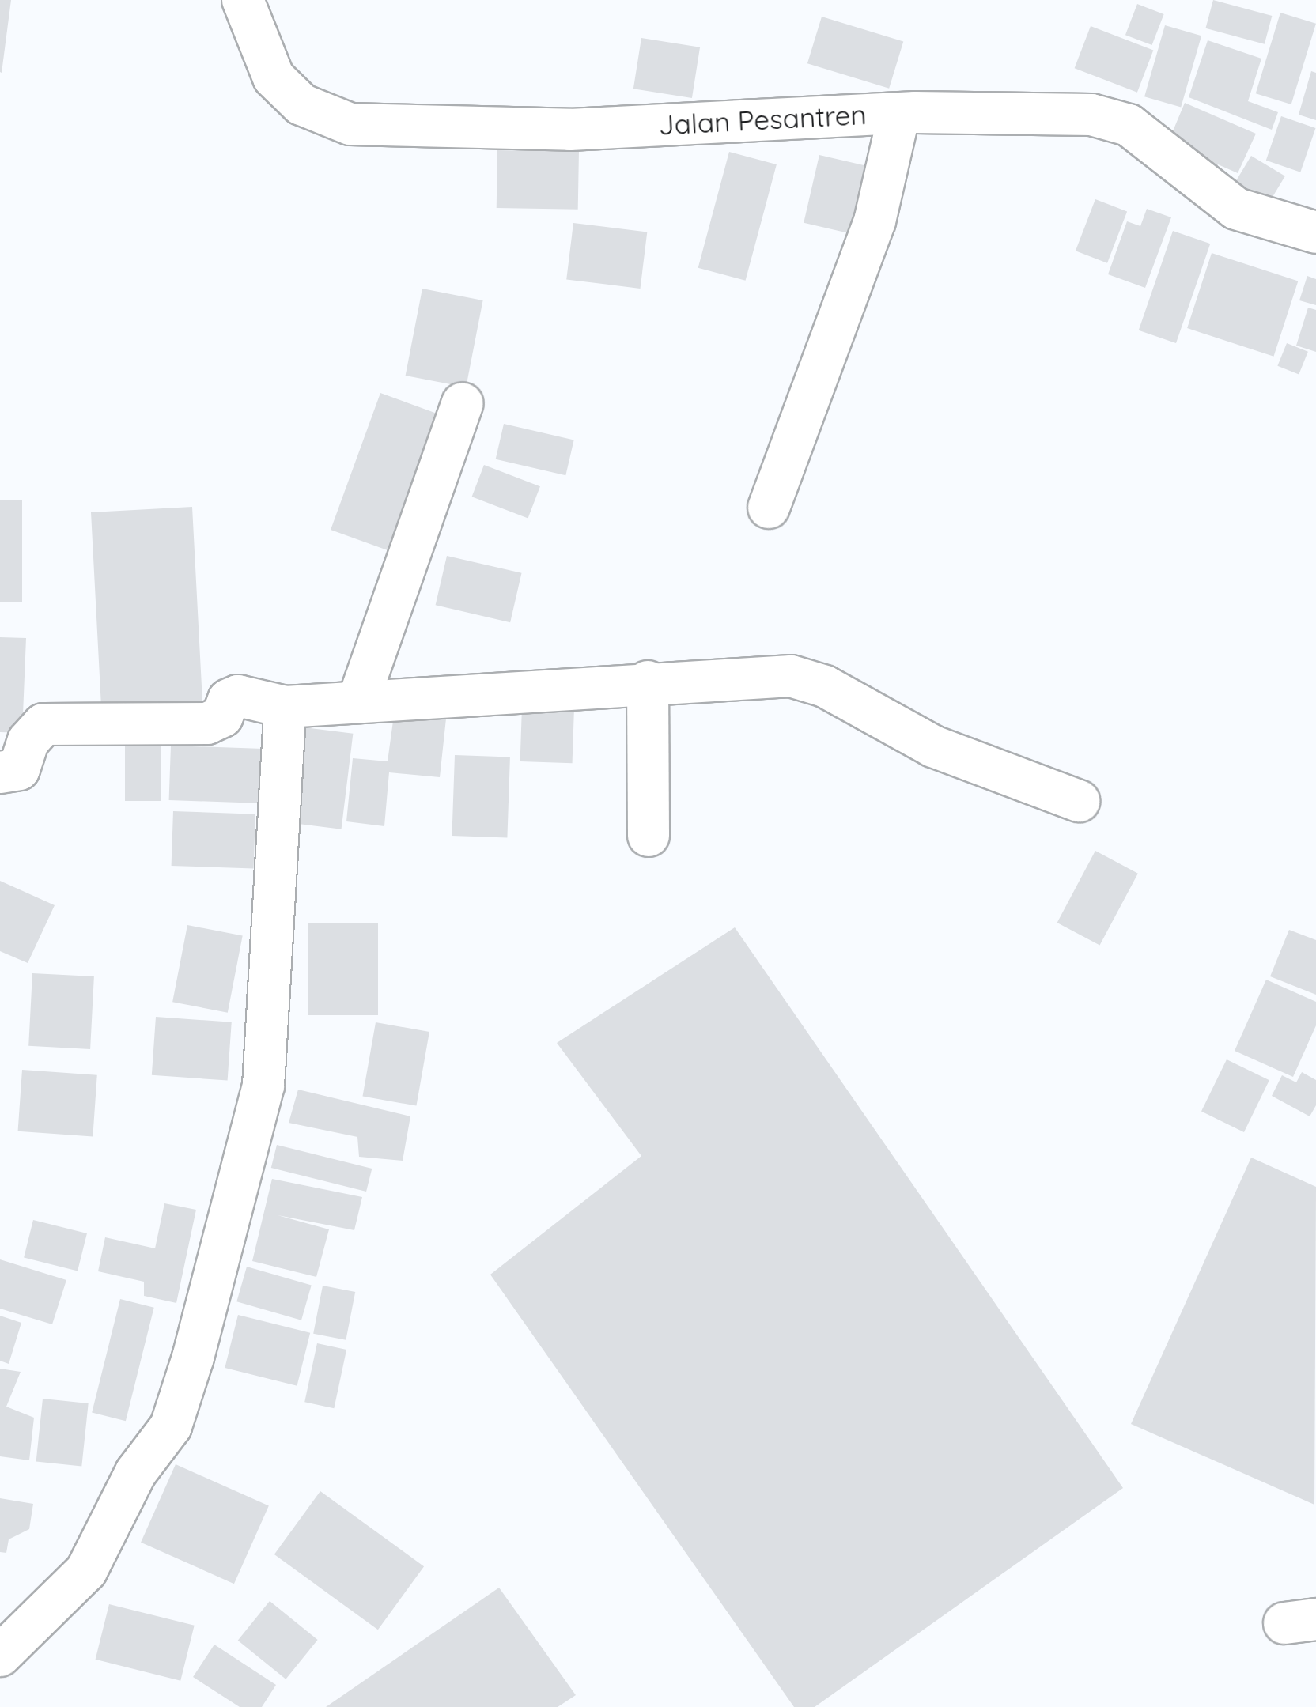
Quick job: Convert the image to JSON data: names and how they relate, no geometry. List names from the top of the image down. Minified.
{"streets":{"street":["Jalan Pesantren"]}}
